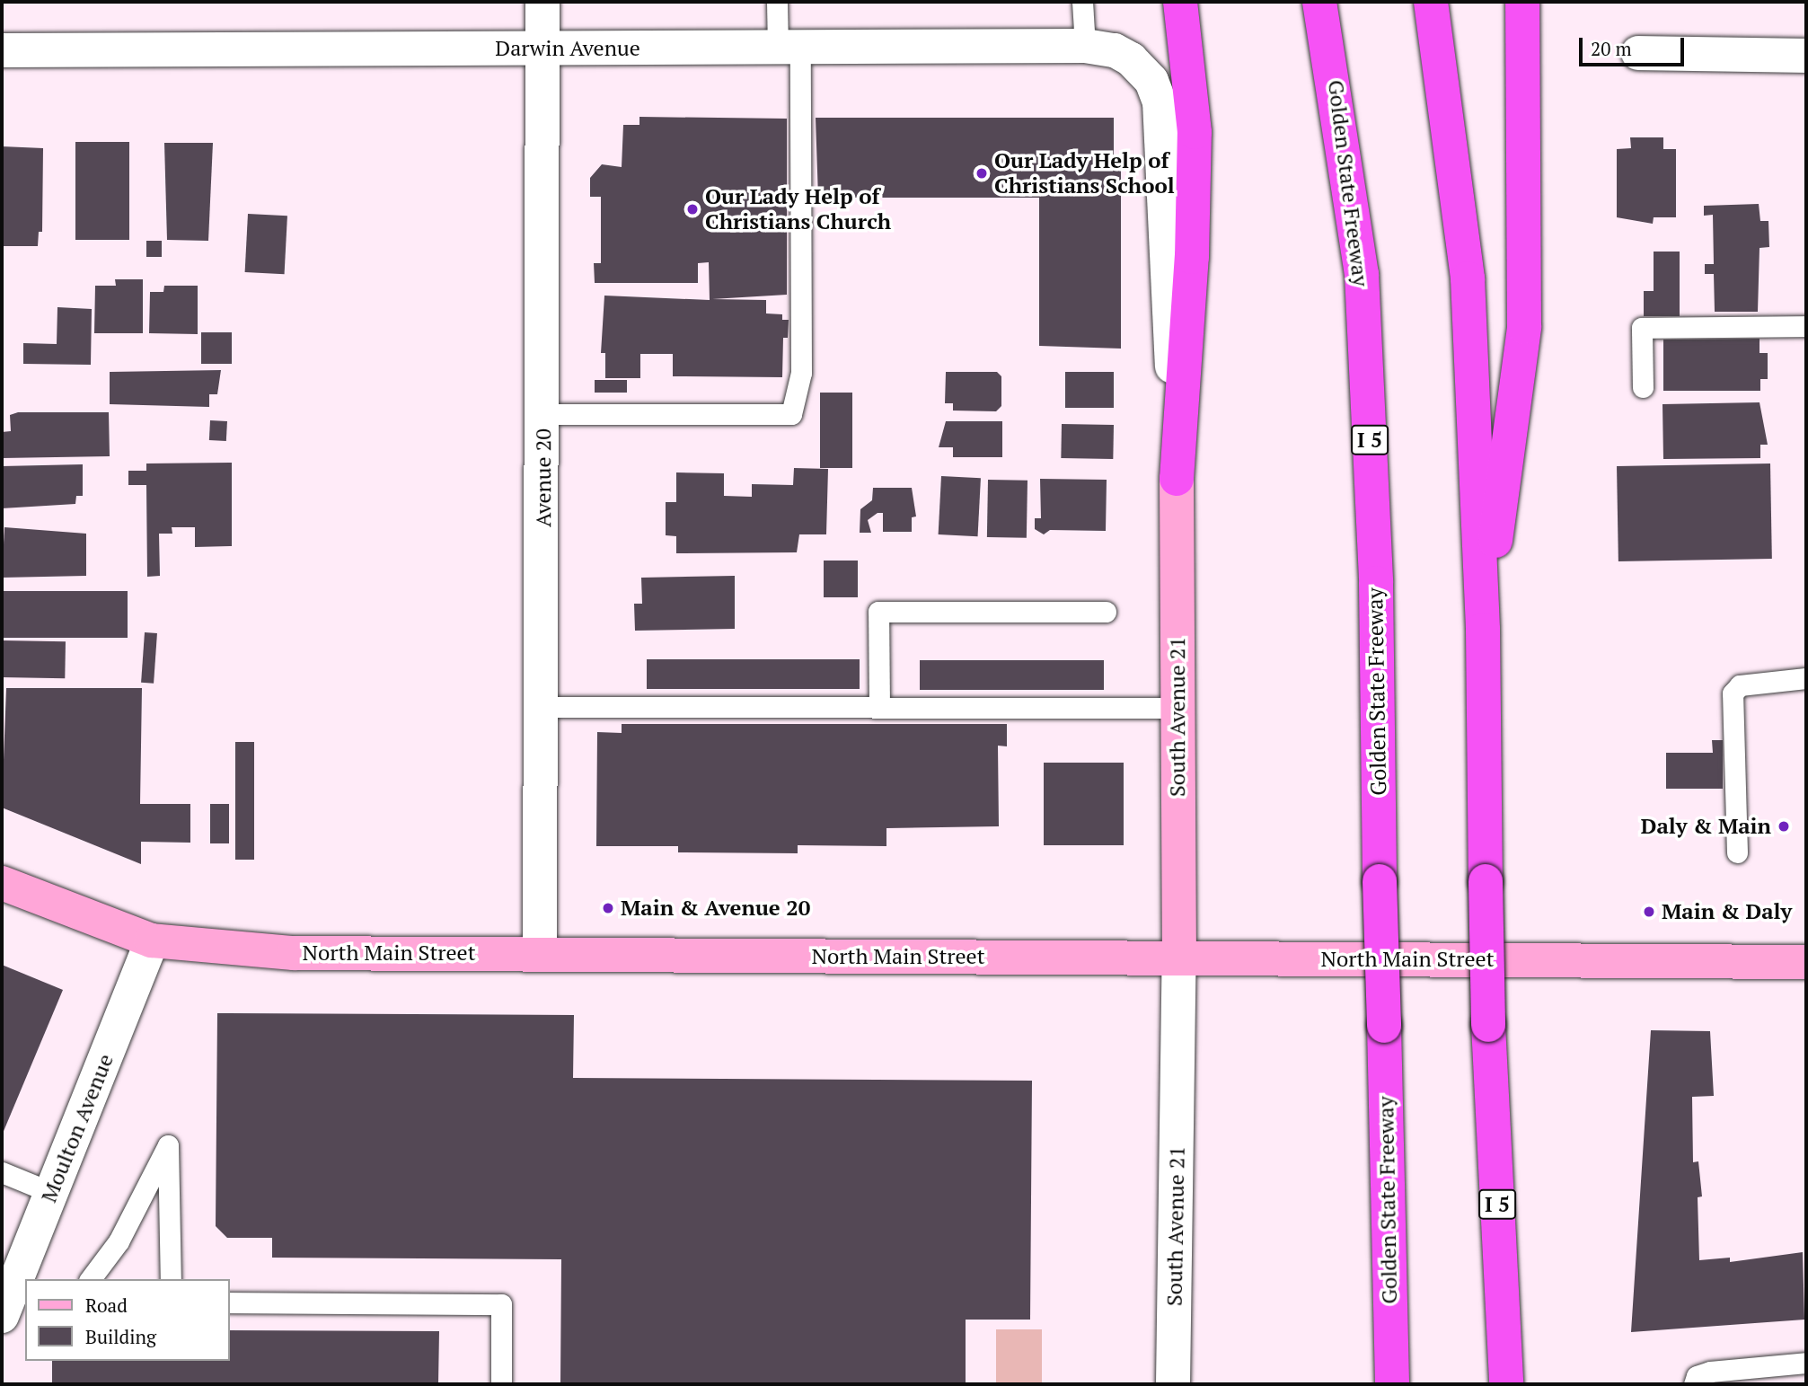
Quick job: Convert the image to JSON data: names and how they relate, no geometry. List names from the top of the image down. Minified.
{"streets":{"highway":["Golden State Freeway","I 5"],"main road":["South Avenue 21","North Main Street"],"street":["Darwin Avenue","Avenue 20","Moulton Avenue"]},"crossings":[["Darwin Avenue","Avenue 20"],["Darwin Avenue","South Avenue 21"],["Avenue 20","North Main Street"],["South Avenue 21","North Main Street"],["North Main Street","Moulton Avenue"]],"places":["Our Lady Help of Christians School","Our Lady Help of Christians Church","Daly & Main","Main & Avenue 20","Main & Daly"],"legend":["Road","Building"],"scale_bar":"20 m"}
